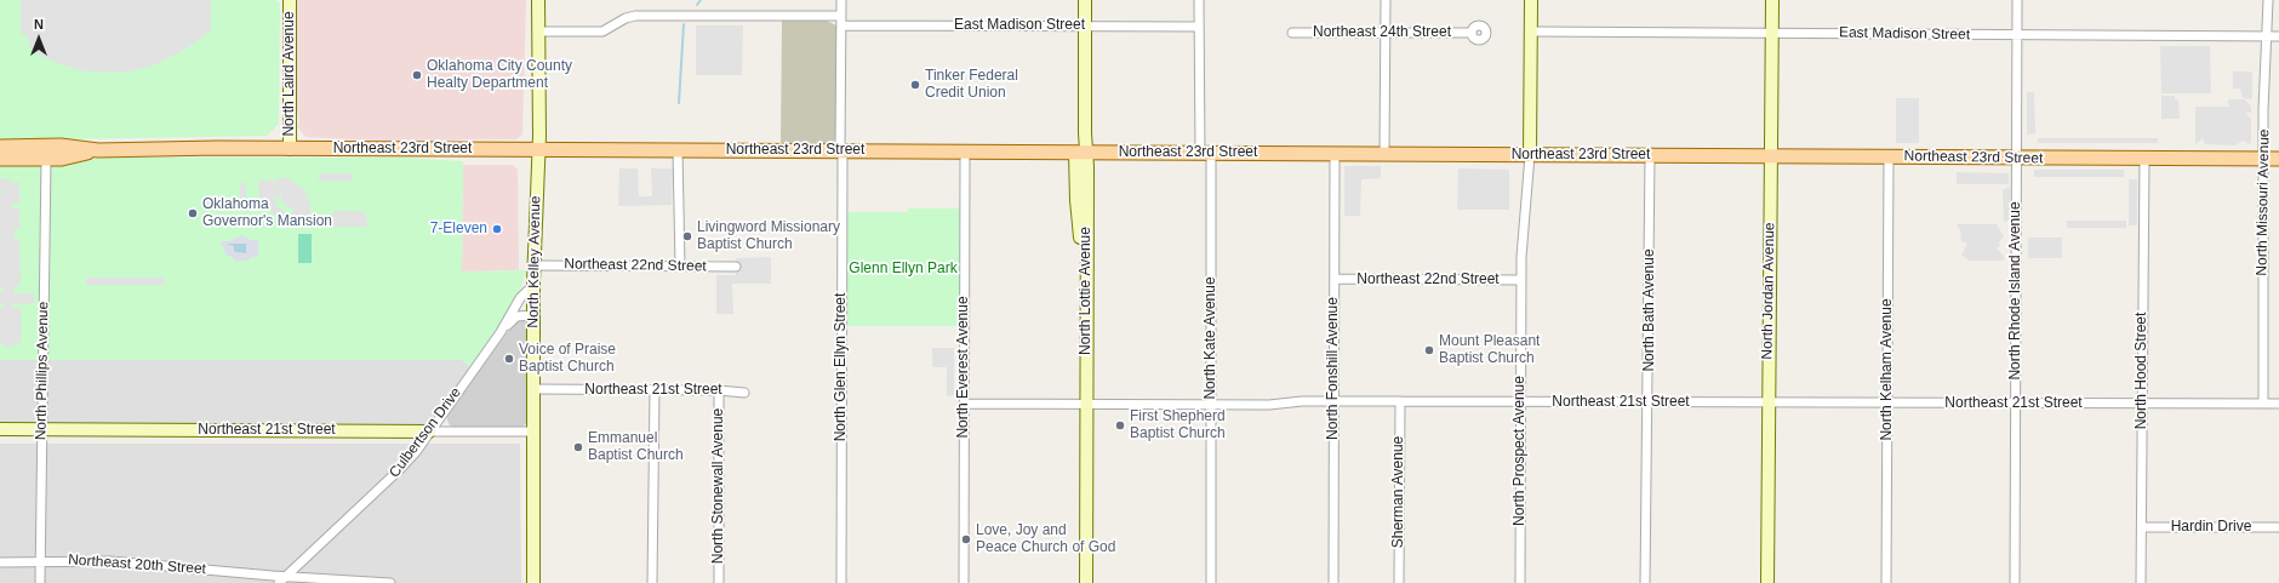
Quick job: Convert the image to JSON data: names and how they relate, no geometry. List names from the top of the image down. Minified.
{"streets":{"main road":["Northeast 23rd Street"],"street":["East Madison Street","Northeast 24th Street","North Laird Avenue","North Missouri Avenue","North Kelley Avenue","Northeast 22nd Street","North Lottie Avenue","North Jordan Avenue","North Rhode Island Avenue","North Bath Avenue","North Kate Avenue","North Glen Ellyn Street","North Everest Avenue","North Fonshill Avenue","North Kelham Avenue","North Phillips Avenue","North Hood Street","Northeast 21st Street","Culbertson Drive","North Prospect Avenue","North Stonewall Avenue","Sherman Avenue","Hardin Drive","Northeast 20th Street"]},"crossings":[["East Madison Street","North Missouri Avenue"],["East Madison Street","North Kelley Avenue"],["East Madison Street","North Lottie Avenue"],["East Madison Street","North Jordan Avenue"],["East Madison Street","North Rhode Island Avenue"],["East Madison Street","North Kate Avenue"],["East Madison Street","North Glen Ellyn Street"],["East Madison Street","North Prospect Avenue"],["North Laird Avenue","Northeast 23rd Street"],["Northeast 23rd Street","North Missouri Avenue"],["Northeast 23rd Street","North Kelley Avenue"],["Northeast 23rd Street","North Lottie Avenue"],["Northeast 23rd Street","North Jordan Avenue"],["Northeast 23rd Street","North Rhode Island Avenue"],["Northeast 23rd Street","North Bath Avenue"],["Northeast 23rd Street","North Kate Avenue"],["Northeast 23rd Street","North Glen Ellyn Street"],["Northeast 23rd Street","North Everest Avenue"],["Northeast 23rd Street","North Fonshill Avenue"],["Northeast 23rd Street","North Kelham Avenue"],["Northeast 23rd Street","North Phillips Avenue"],["Northeast 23rd Street","North Hood Street"],["Northeast 23rd Street","North Prospect Avenue"],["North Missouri Avenue","Northeast 21st Street"],["North Kelley Avenue","Northeast 22nd Street"],["North Kelley Avenue","Northeast 21st Street"],["North Kelley Avenue","Culbertson Drive"],["Northeast 22nd Street","North Fonshill Avenue"],["Northeast 22nd Street","North Prospect Avenue"],["North Lottie Avenue","Northeast 21st Street"],["North Jordan Avenue","Northeast 21st Street"],["North Rhode Island Avenue","Northeast 21st Street"],["North Bath Avenue","Northeast 21st Street"],["North Kate Avenue","Northeast 21st Street"],["North Everest Avenue","Northeast 21st Street"],["North Fonshill Avenue","Northeast 21st Street"],["North Kelham Avenue","Northeast 21st Street"],["North Phillips Avenue","Northeast 21st Street"],["North Phillips Avenue","Northeast 20th Street"],["North Hood Street","Northeast 21st Street"],["North Hood Street","Hardin Drive"],["Northeast 21st Street","Culbertson Drive"],["Northeast 21st Street","North Prospect Avenue"],["Northeast 21st Street","North Stonewall Avenue"],["Northeast 21st Street","Sherman Avenue"],["Culbertson Drive","Northeast 20th Street"]],"parks":["Glenn Ellyn Park"],"places":["Oklahoma City County Healty Department","Tinker Federal Credit Union","Oklahoma Governor's Mansion","7-Eleven","Livingword Missionary Baptist Church","Mount Pleasant Baptist Church","Voice of Praise Baptist Church","First Shepherd Baptist Church","Emmanuel Baptist Church","Love, Joy and Peace Church of God"],"north":"top"}
